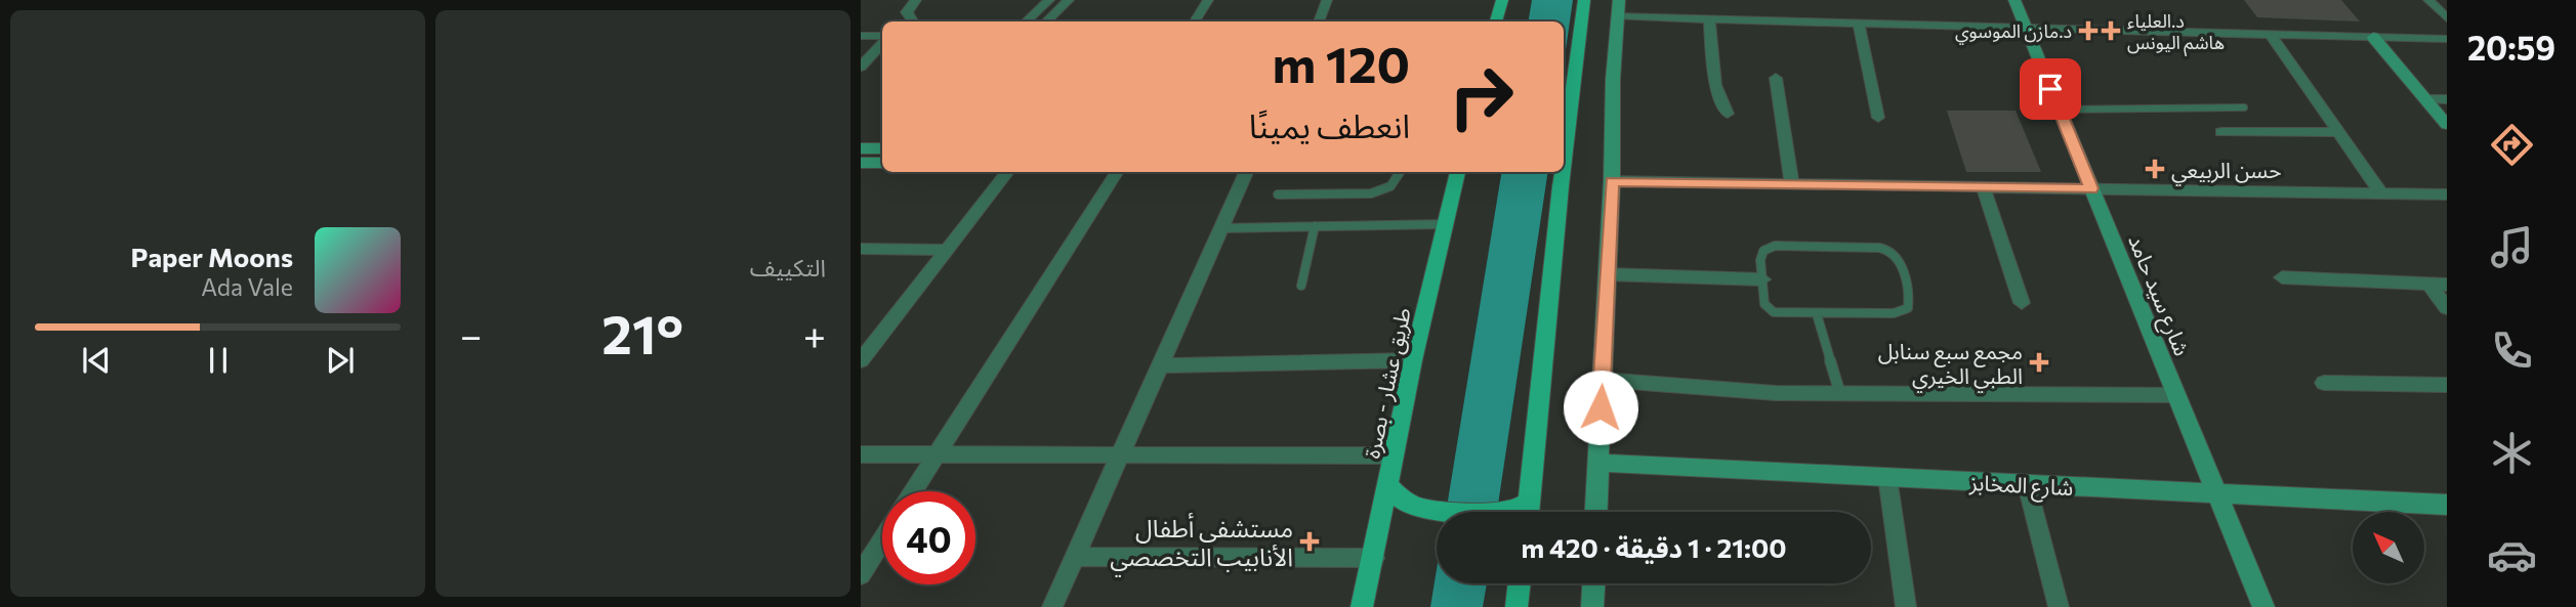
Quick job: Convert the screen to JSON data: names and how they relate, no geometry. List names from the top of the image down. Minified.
{"streets":{"main road":["طريق عشار - بصرة"],"street":["شارع سيد حامد","شارع المخابز"]},"crossings":[["شارع سيد حامد","شارع المخابز"]],"places":{"health":["د.مازن الموسوي","د.العلياء هاشم اليونس","حسن الربيعي","مجمع سبع سنابل الطبي الخيري","مستشفى أطفال الأنابيب التخصصي"]},"north":"top left","page":{"tabs":"20:59","tile":"التكييف","turn":["120 m","انعطف يمينًا"],"song":["Paper Moons","Ada Vale"],"heat":["−","21°","+"],"limit":"40","trip":"21:00 · 1 دقيقة · 420 m"}}
